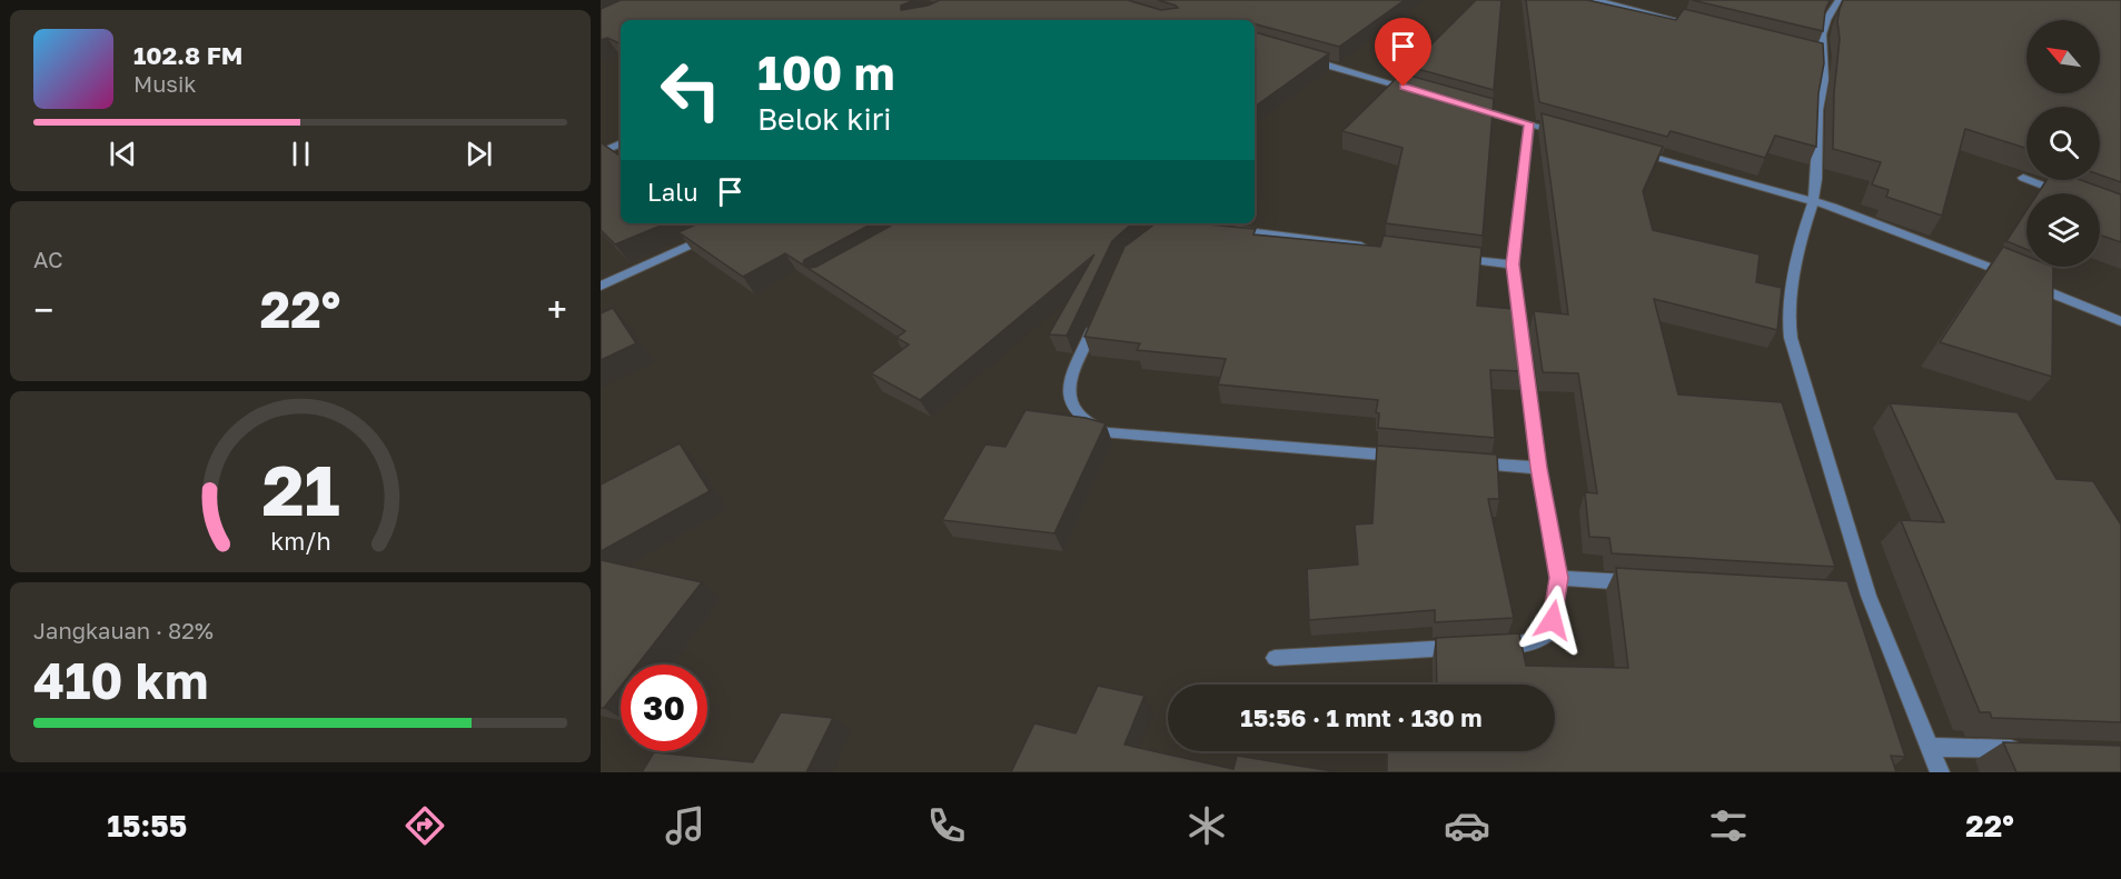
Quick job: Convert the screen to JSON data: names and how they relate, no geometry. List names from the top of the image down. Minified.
{"north":"top left","page":{"turn":["100 m","Belok kiri"],"song":["102.8 FM","Musik"],"then":"Lalu","tile":["AC",["Jangkauan · 82%","410 km"]],"heat":["−","22°","+"],"limit":"30","trip":"15:56 · 1 mnt · 130 m","tabs":["15:55","22°"],"gauge":["21","km/h"]}}
